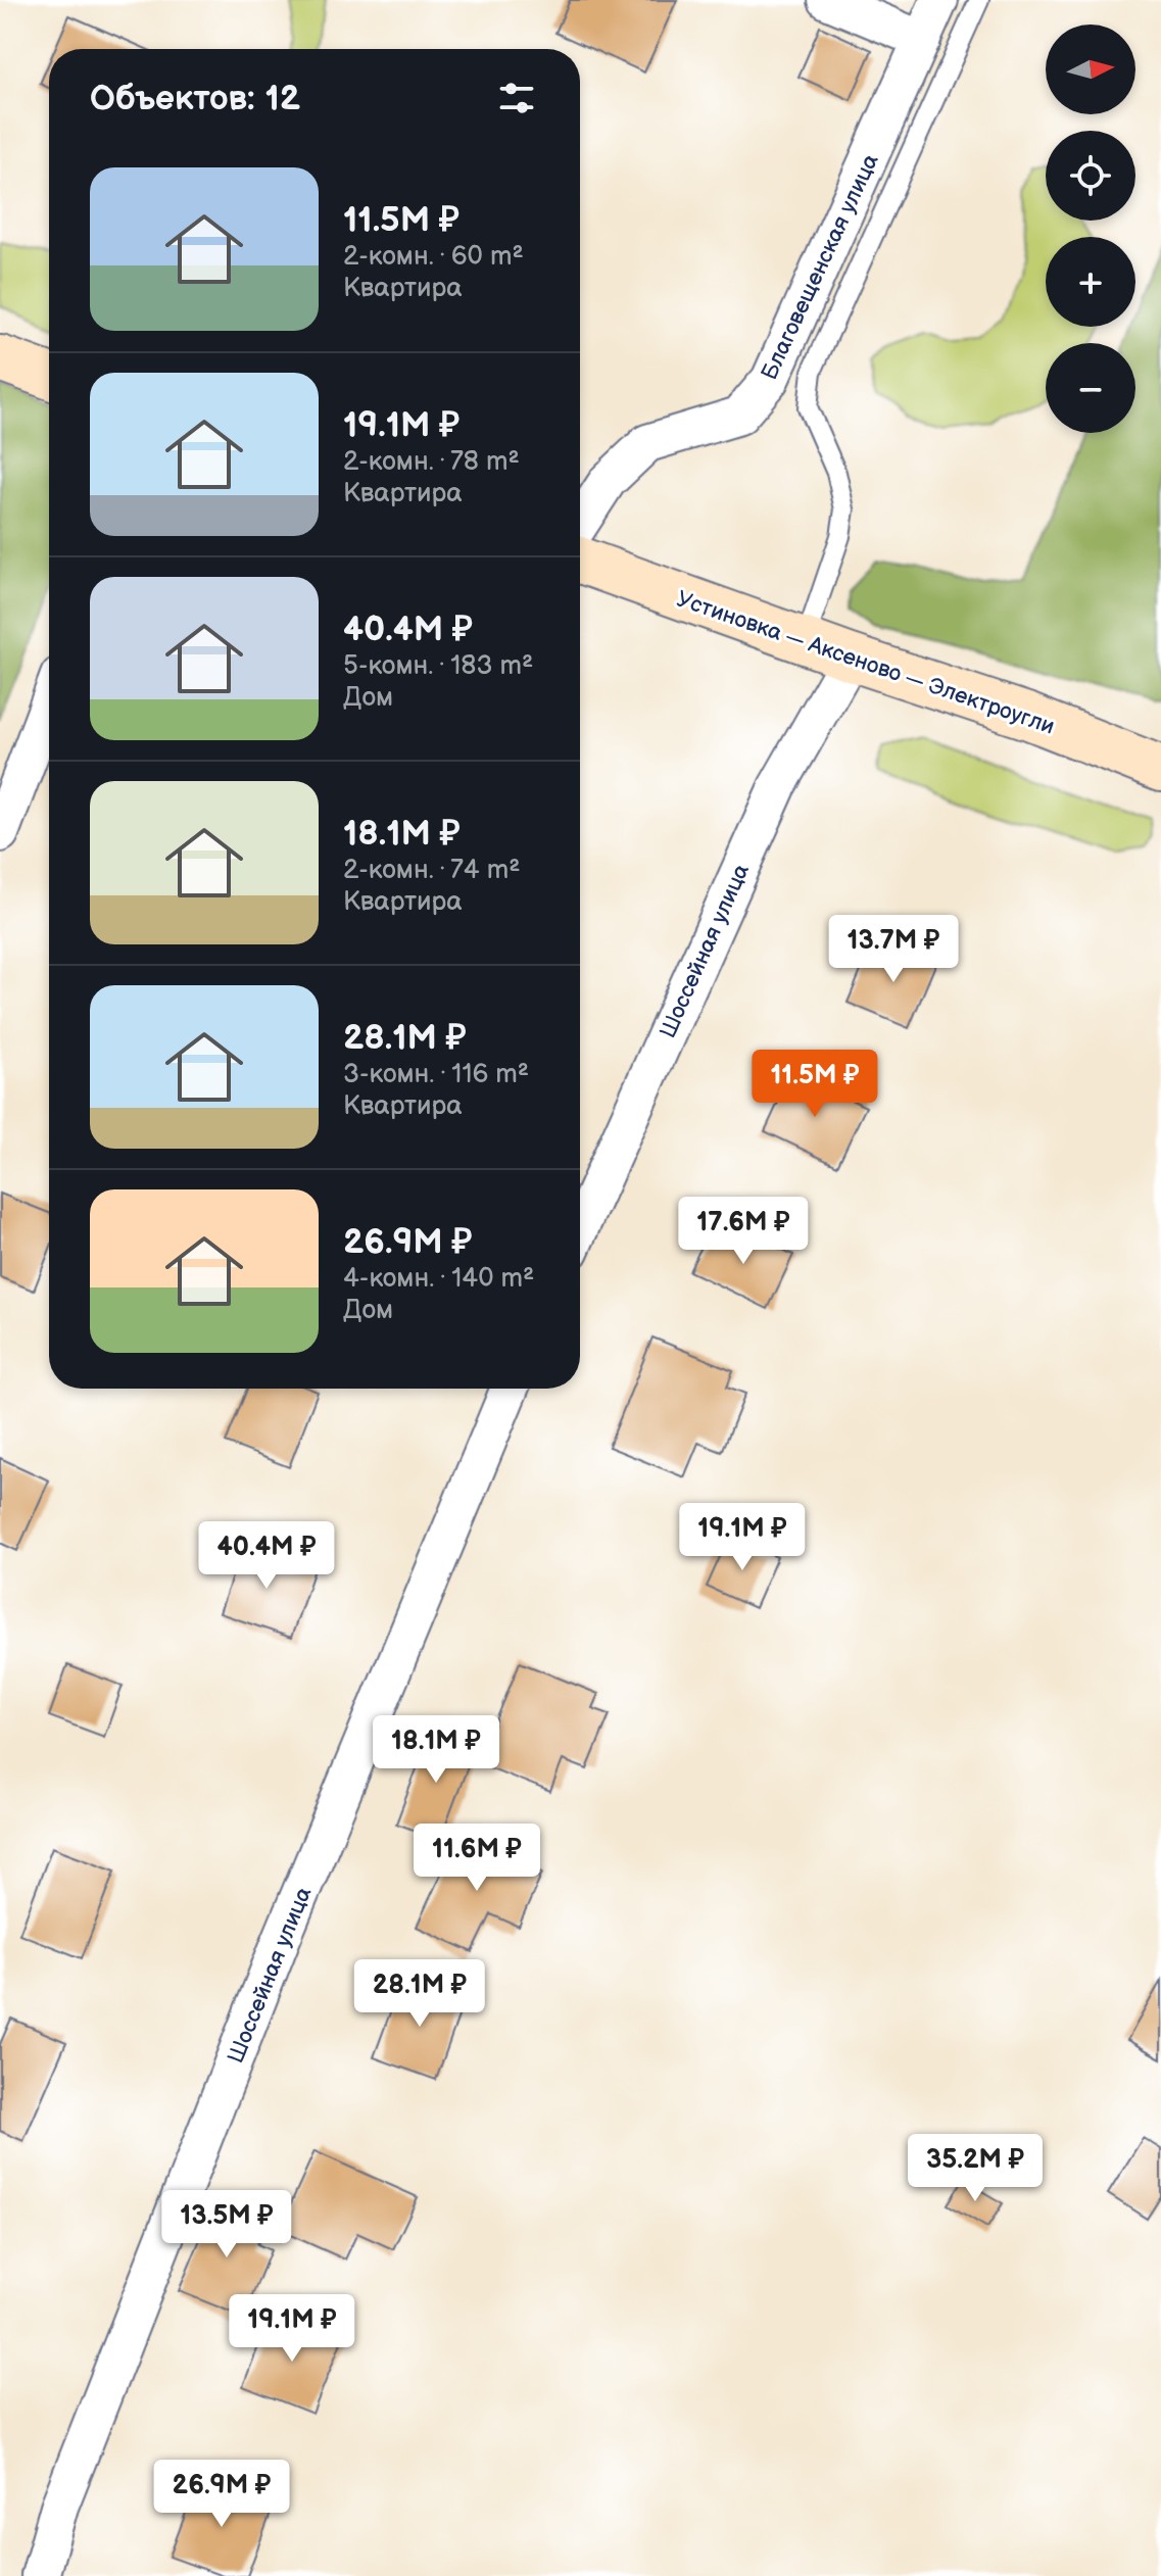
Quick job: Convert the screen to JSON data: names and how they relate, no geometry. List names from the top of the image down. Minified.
{"streets":{"main road":["Устиновка — Аксеново — Электроугли"],"street":["Благовещенская улица","Шоссейная улица"]},"crossings":[["Устиновка — Аксеново — Электроугли","Шоссейная улица"]],"north":"right","page":{"map_buttons":["+","−"],"heading":"Объектов: 12","list":[{"name":"11.5M ₽","note":"2-комн. · 60 m² · Квартира"},{"name":"19.1M ₽","note":"2-комн. · 78 m² · Квартира"},{"name":"40.4M ₽","note":"5-комн. · 183 m² · Дом"},{"name":"18.1M ₽","note":"2-комн. · 74 m² · Квартира"},{"name":"28.1M ₽","note":"3-комн. · 116 m² · Квартира"},{"name":"26.9M ₽","note":"4-комн. · 140 m² · Дом"}],"price":["13.7M ₽","11.5M ₽","17.6M ₽","19.1M ₽","40.4M ₽","18.1M ₽","11.6M ₽","28.1M ₽","35.2M ₽","13.5M ₽","19.1M ₽","26.9M ₽"]}}
